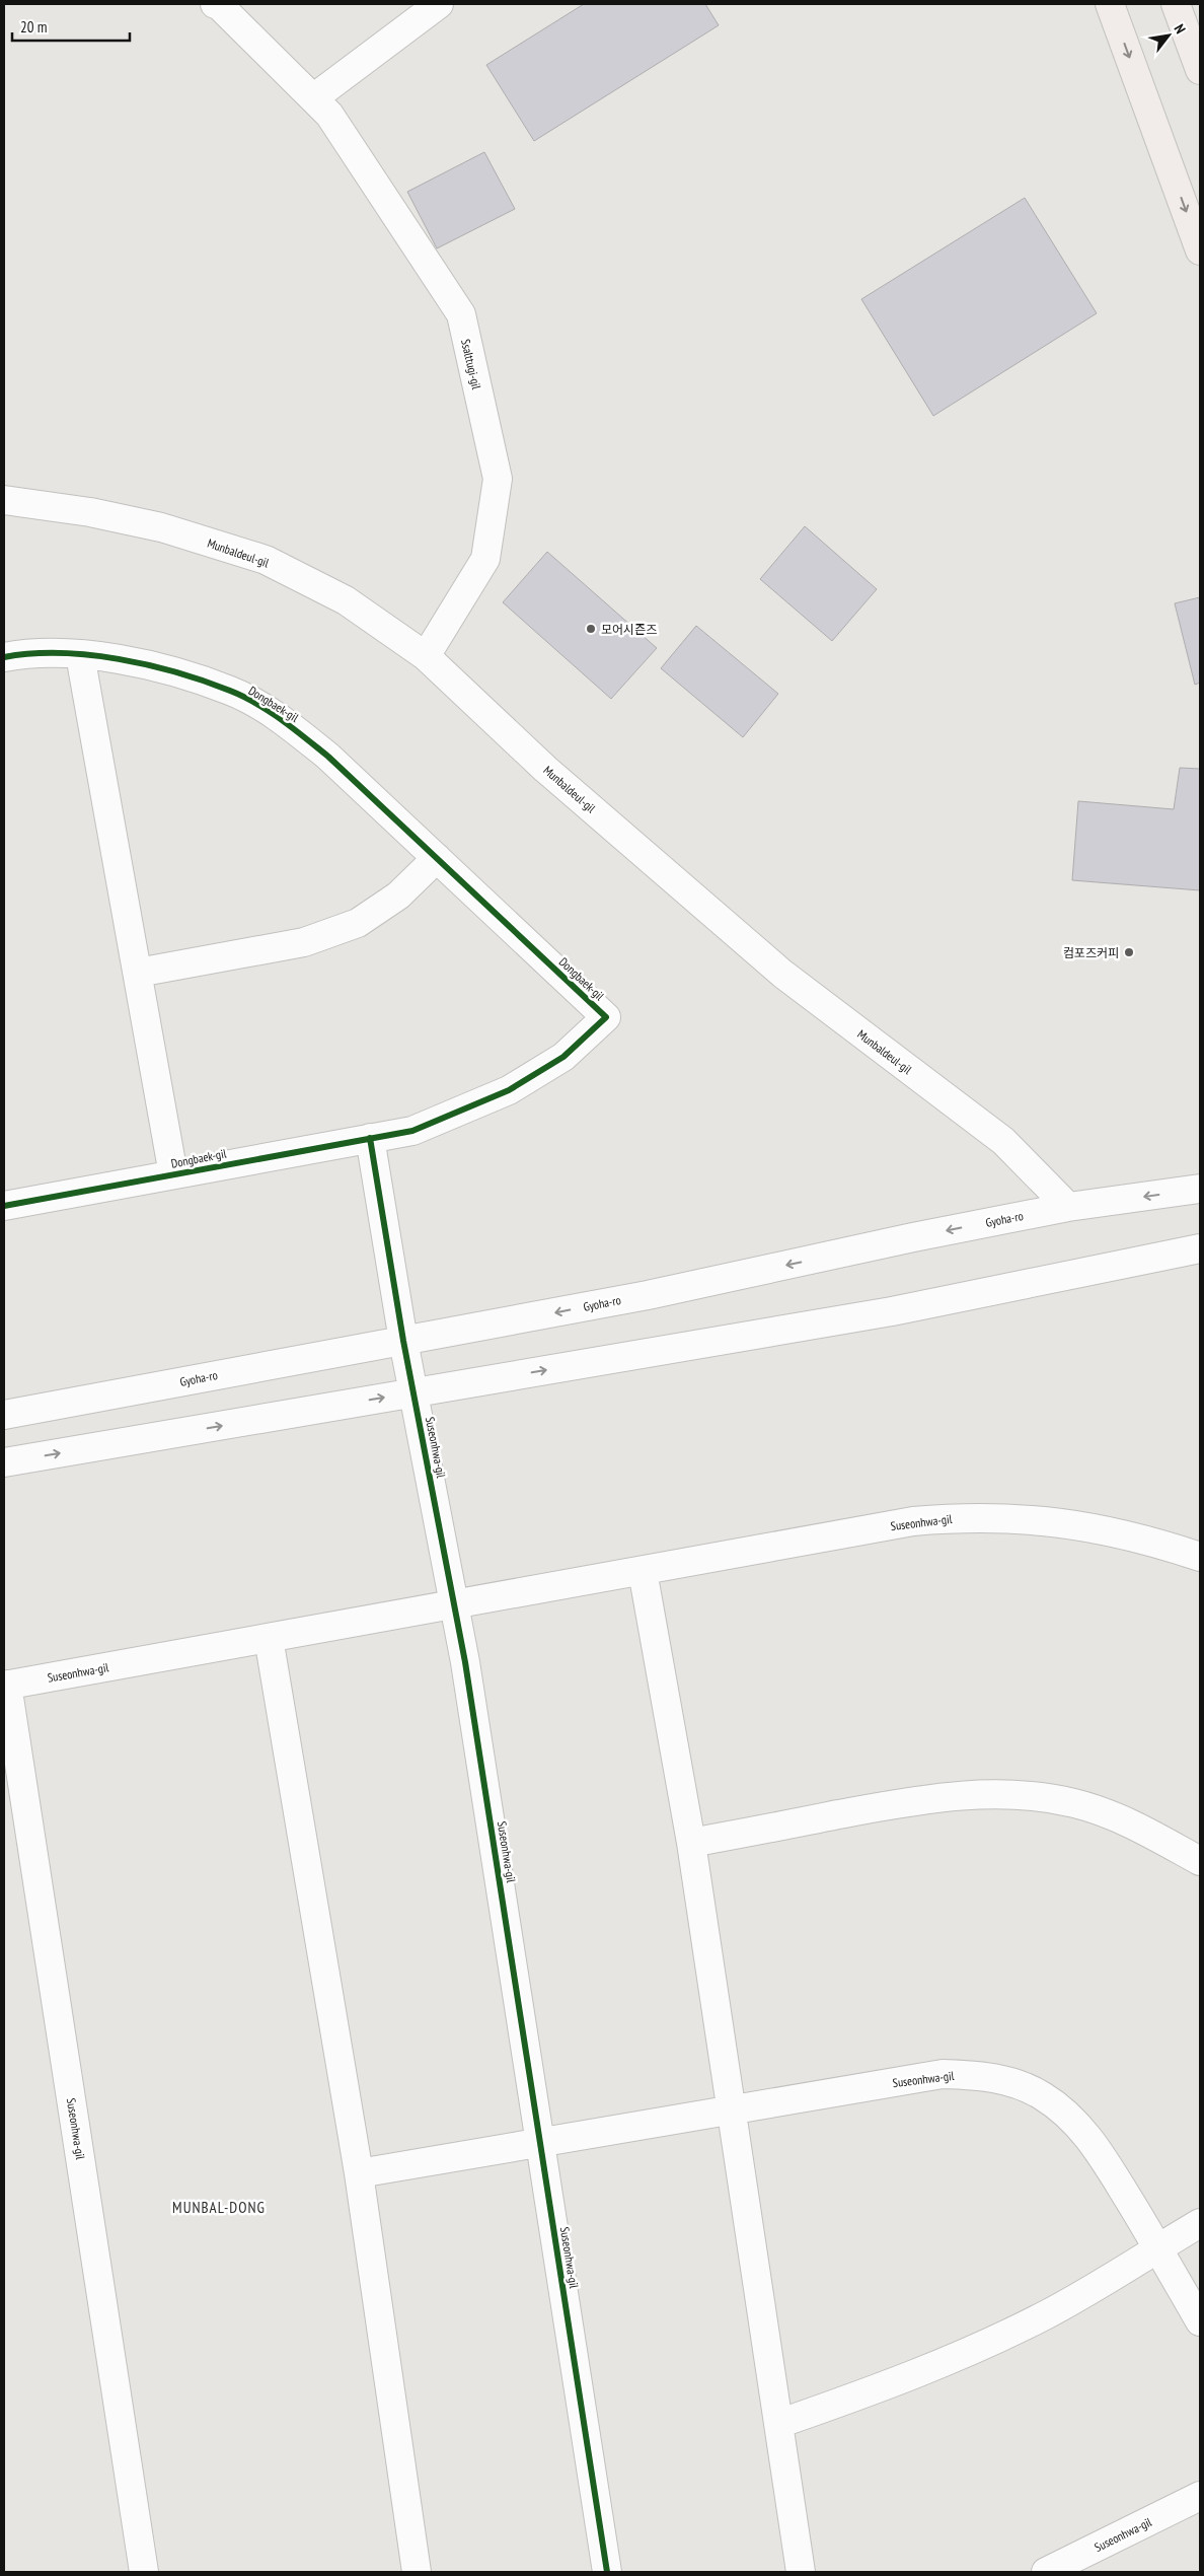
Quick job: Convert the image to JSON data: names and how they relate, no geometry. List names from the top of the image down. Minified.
{"streets":{"street":["Ssalttugi-gil","Munbaldeul-gil","Dongbaek-gil","Gyoha-ro","Suseonhwa-gil"]},"crossings":[["Ssalttugi-gil","Munbaldeul-gil"],["Munbaldeul-gil","Gyoha-ro"],["Dongbaek-gil","Suseonhwa-gil"],["Gyoha-ro","Suseonhwa-gil"]],"districts":["MUNBAL-DONG"],"places":["모어시즌즈","컴포즈커피"],"scale_bar":"20 m","north":"top right"}
